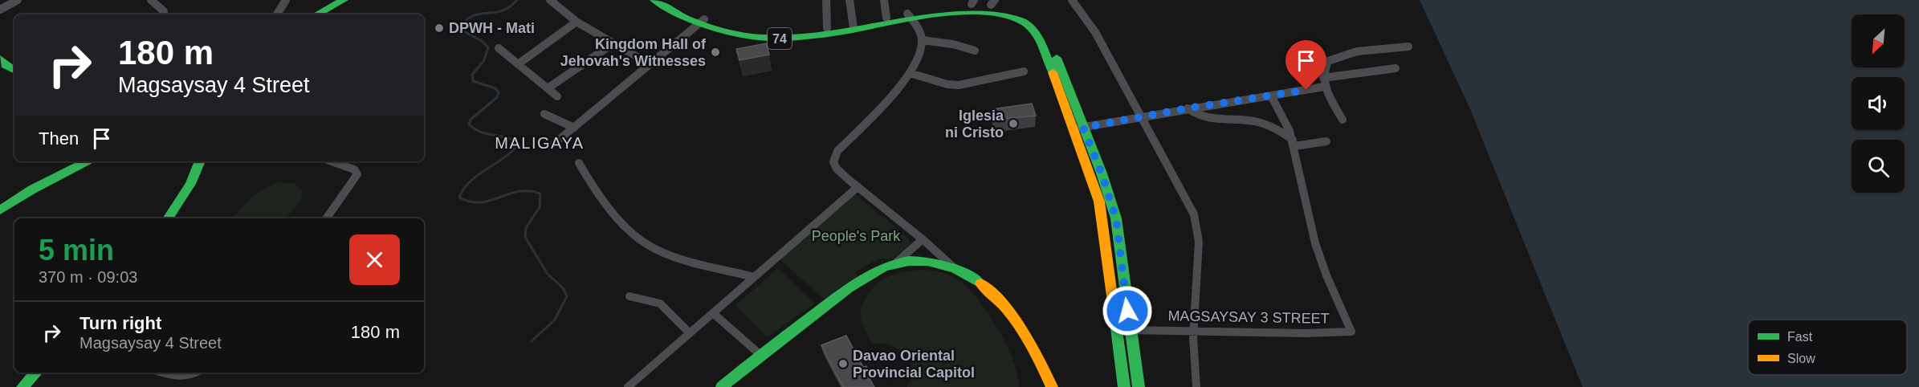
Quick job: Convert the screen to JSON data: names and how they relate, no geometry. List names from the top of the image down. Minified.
{"streets":{"main road":["74"],"street":["MAGSAYSAY 3 STREET"]},"crossings":[["74","MAGSAYSAY 3 STREET"]],"districts":["MALIGAYA"],"parks":["People's Park"],"places":["DPWH - Mati","Kingdom Hall of Jehovah's Witnesses","Iglesia ni Cristo","Davao Oriental Provincial Capitol"],"legend":["Fast","Slow"],"north":"bottom left","page":{"turn":["180 m","Magsaysay 4 Street"],"then":"Then","heading":["5 min","370 m · 09:03"],"list":[{"name":"Turn right","note":"Magsaysay 4 Street","value":"180 m"}]}}
